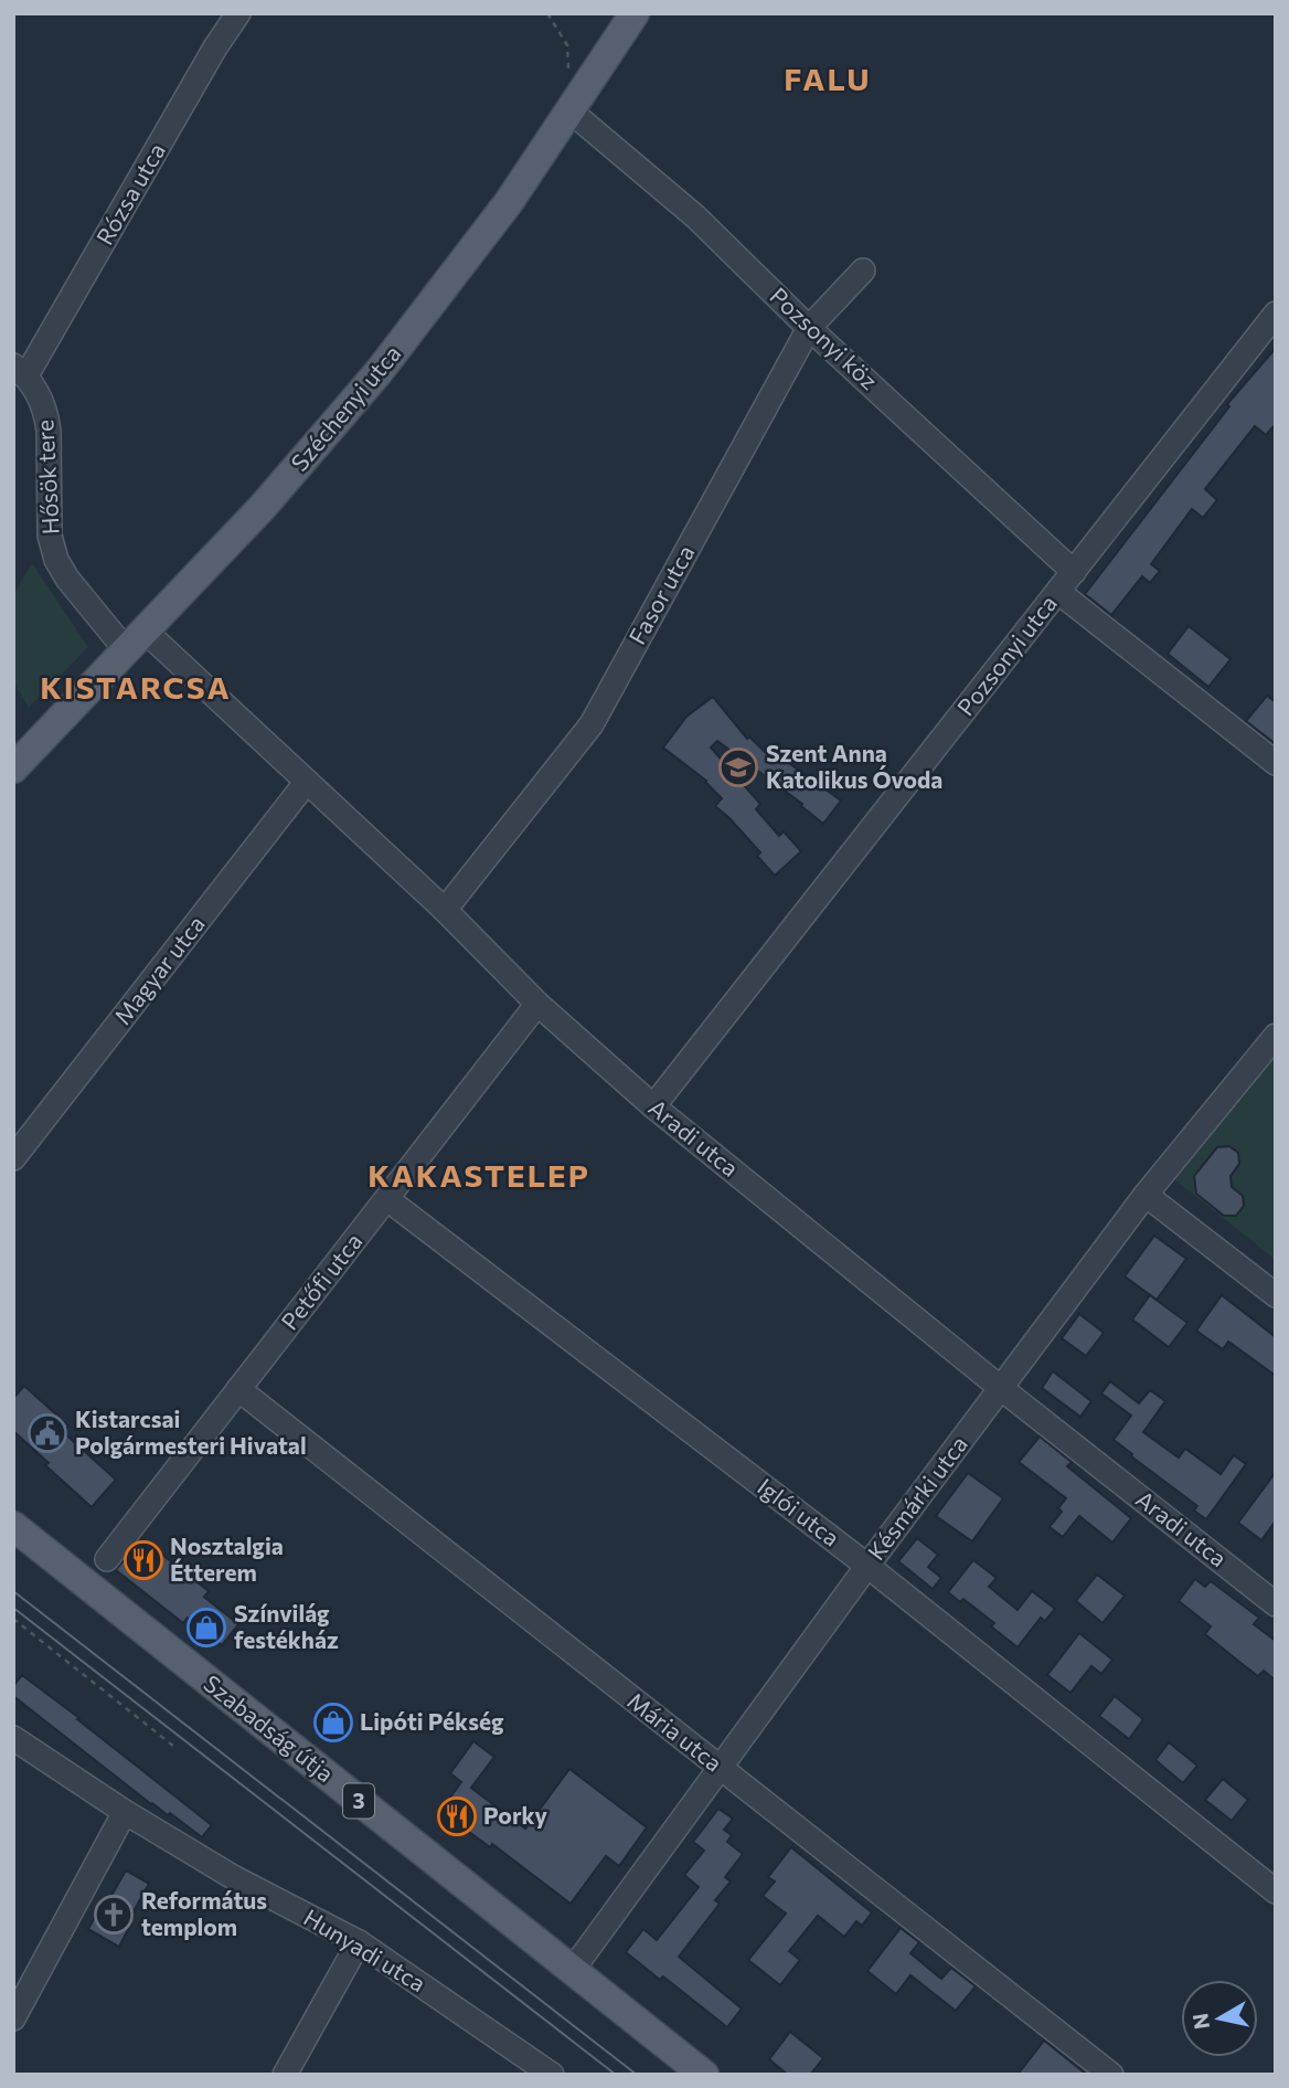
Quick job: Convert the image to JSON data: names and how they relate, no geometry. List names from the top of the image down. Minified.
{"streets":{"main road":["Széchenyi utca","Szabadság útja","3"],"street":["Rózsa utca","Pozsonyi köz","Hősök tere","Fasor utca","Pozsonyi utca","Magyar utca","Aradi utca","Petőfi utca","Késmárki utca","Iglói utca","Mária utca","Hunyadi utca"]},"crossings":[["Rózsa utca","Hősök tere"],["Pozsonyi köz","Széchenyi utca"],["Pozsonyi köz","Fasor utca"],["Pozsonyi köz","Pozsonyi utca"],["Széchenyi utca","Hősök tere"],["Széchenyi utca","Aradi utca"],["Hősök tere","Aradi utca"],["Fasor utca","Aradi utca"],["Pozsonyi utca","Aradi utca"],["Magyar utca","Aradi utca"],["Aradi utca","Petőfi utca"],["Aradi utca","Késmárki utca"],["Petőfi utca","Iglói utca"],["Petőfi utca","Mária utca"],["Késmárki utca","Iglói utca"],["Késmárki utca","Szabadság útja"],["Késmárki utca","Mária utca"]],"districts":["FALU","KISTARCSA","KAKASTELEP"],"places":{"school or university":["Szent Anna Katolikus Óvoda"],"public building":["Kistarcsai Polgármesteri Hivatal"],"restaurant":["Nosztalgia Étterem","Porky"],"shop":["Színvilág festékház","Lipóti Pékség"],"church":["Református templom"]},"north":"left"}
